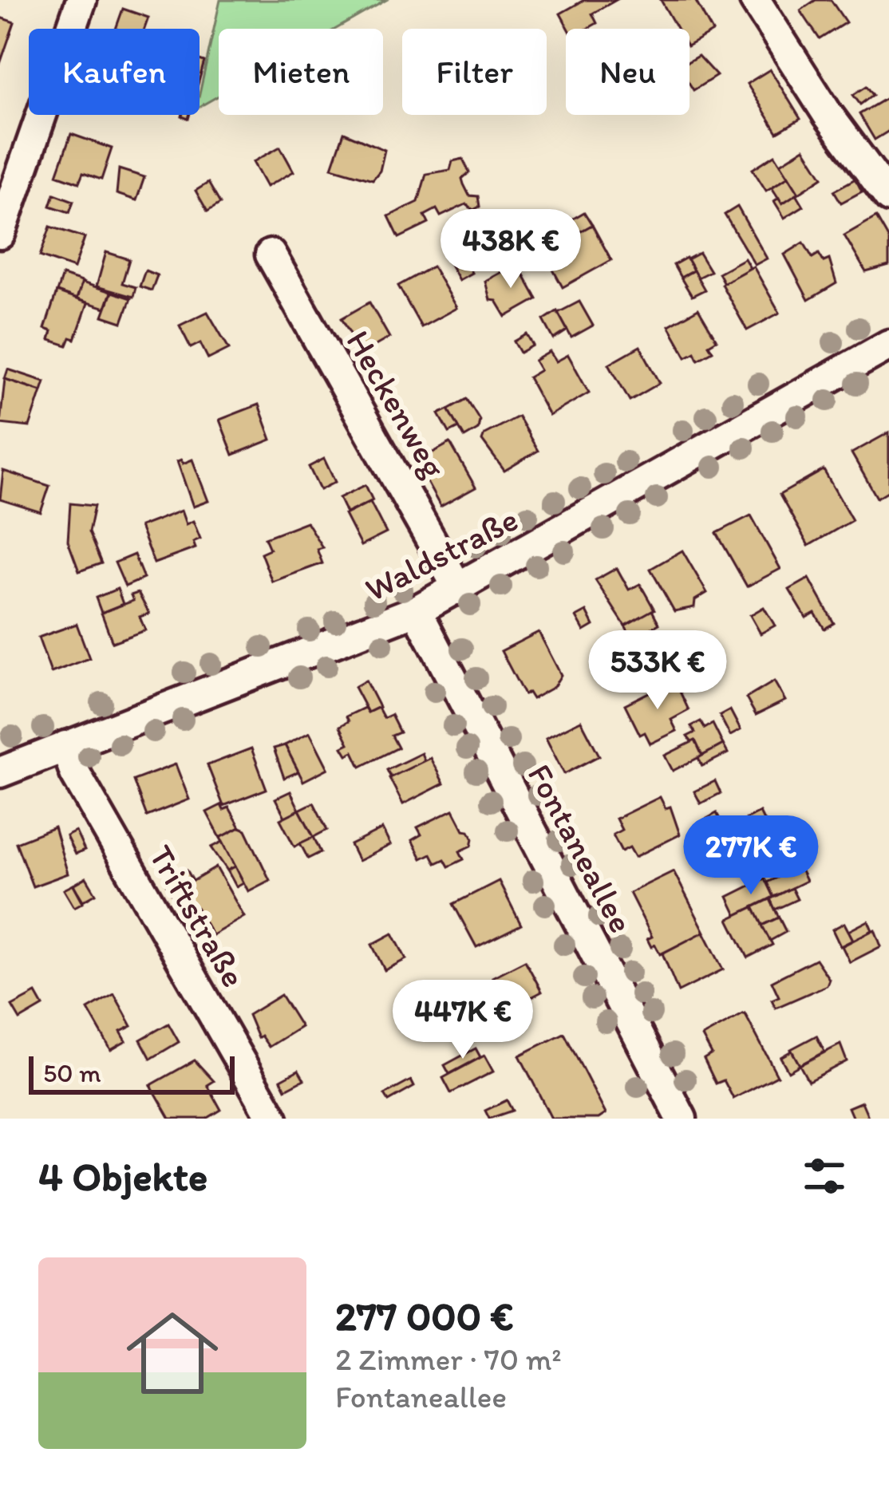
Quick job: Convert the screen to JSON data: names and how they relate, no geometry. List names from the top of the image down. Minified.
{"streets":{"street":["Heckenweg","Waldstraße","Fontaneallee","Triftstraße"]},"crossings":[["Heckenweg","Waldstraße"],["Waldstraße","Fontaneallee"],["Waldstraße","Triftstraße"]],"scale_bar":"50 m","page":{"chip":["Kaufen","Mieten","Filter","Neu"],"price":["438K €","533K €","277K €","447K €"],"scale":"50 m","heading":"4 Objekte","list":[{"name":"277 000 €","note":"2 Zimmer · 70 m² · Fontaneallee"}]}}
